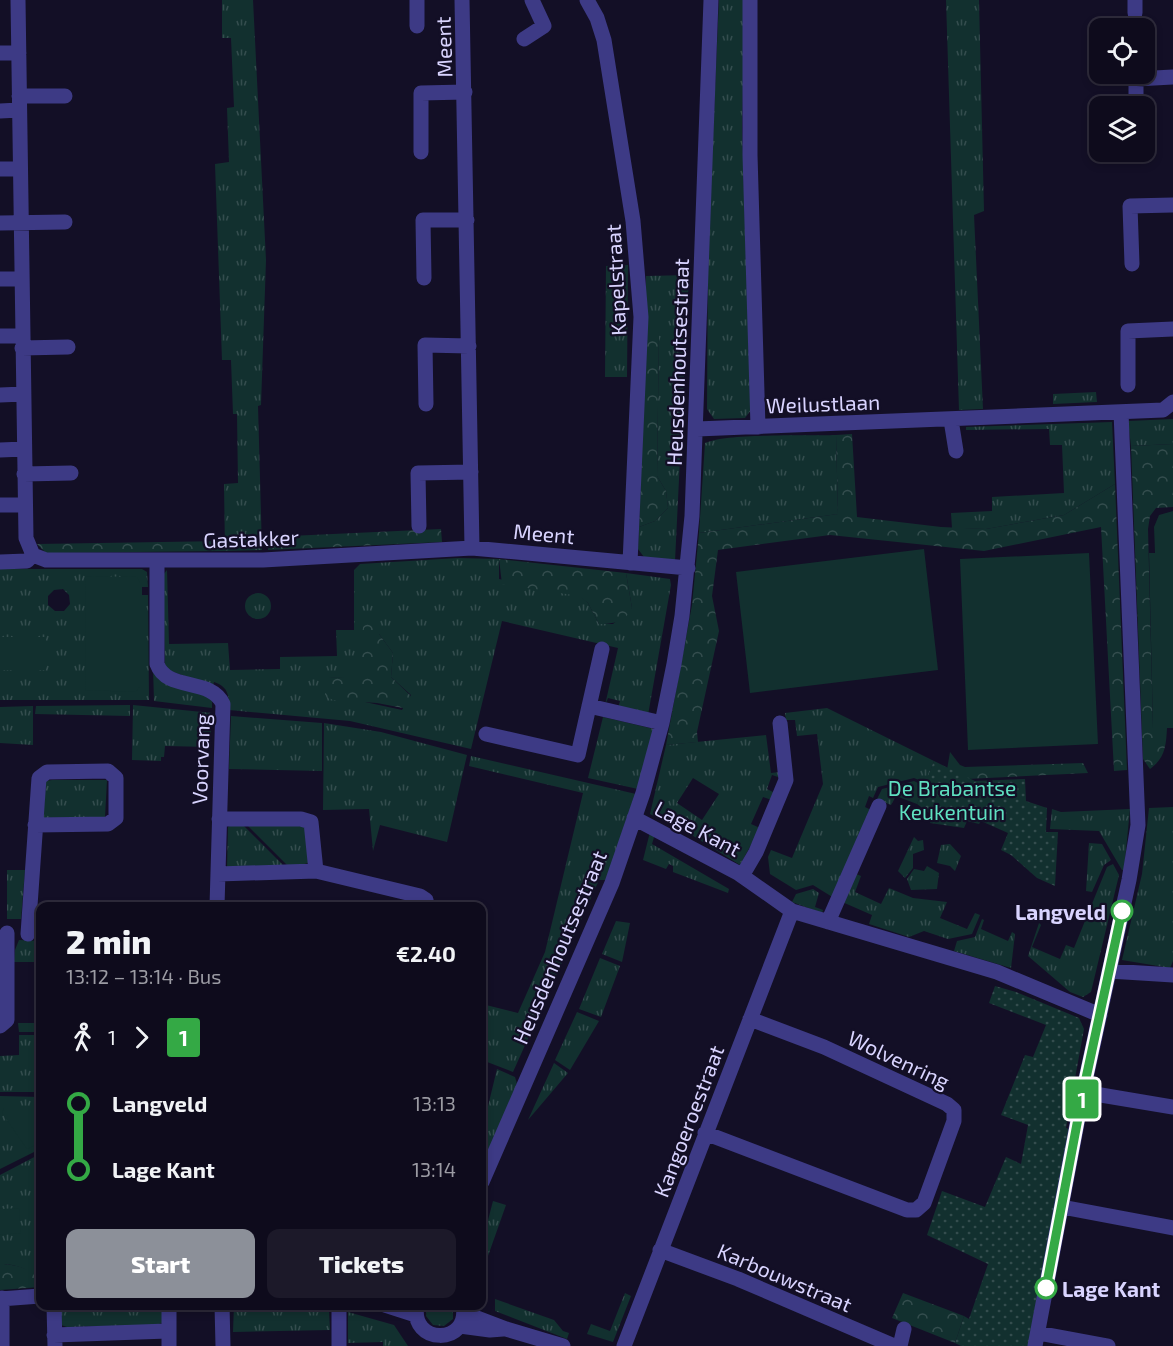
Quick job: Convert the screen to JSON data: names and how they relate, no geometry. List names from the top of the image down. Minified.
{"streets":{"street":["Meent","Kapelstraat","Heusdenhoutsestraat","Weilustlaan","Gastakker","Voorvang","Lage Kant","Wolvenring","Kangoeroestraat","Karbouwstraat"]},"crossings":[["Meent","Kapelstraat"],["Meent","Heusdenhoutsestraat"],["Meent","Gastakker"],["Heusdenhoutsestraat","Weilustlaan"],["Heusdenhoutsestraat","Lage Kant"],["Gastakker","Voorvang"],["Lage Kant","Kangoeroestraat"],["Wolvenring","Kangoeroestraat"],["Kangoeroestraat","Karbouwstraat"]],"parks":["De Brabantse Keukentuin"],"places":["Langveld","Lage Kant"],"lines":["bus line 1"],"page":{"on_map":"1","heading":["2 min","13:12 – 13:14 · Bus","€2.40"],"legs":["1","1"],"list":[{"name":"Langveld","value":"13:13"},{"name":"Lage Kant","value":"13:14"}],"buttons":["Start","Tickets"]}}
